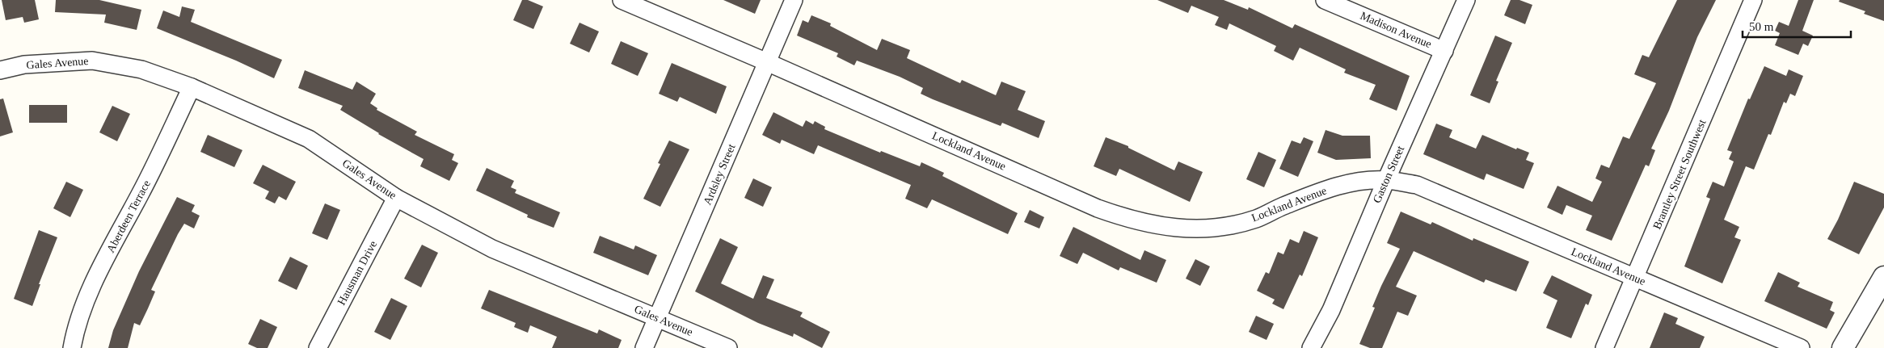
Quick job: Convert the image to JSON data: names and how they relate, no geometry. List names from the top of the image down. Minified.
{"streets":{"street":["Madison Avenue","Gales Avenue","Lockland Avenue","Ardsley Street","Gaston Street","Brantley Street Southwest","Aberdeen Terrace","Hausman Drive"]},"crossings":[["Madison Avenue","Gaston Street"],["Gales Avenue","Ardsley Street"],["Gales Avenue","Aberdeen Terrace"],["Gales Avenue","Hausman Drive"],["Lockland Avenue","Ardsley Street"],["Lockland Avenue","Gaston Street"],["Lockland Avenue","Brantley Street Southwest"]],"scale_bar":"50 m"}
